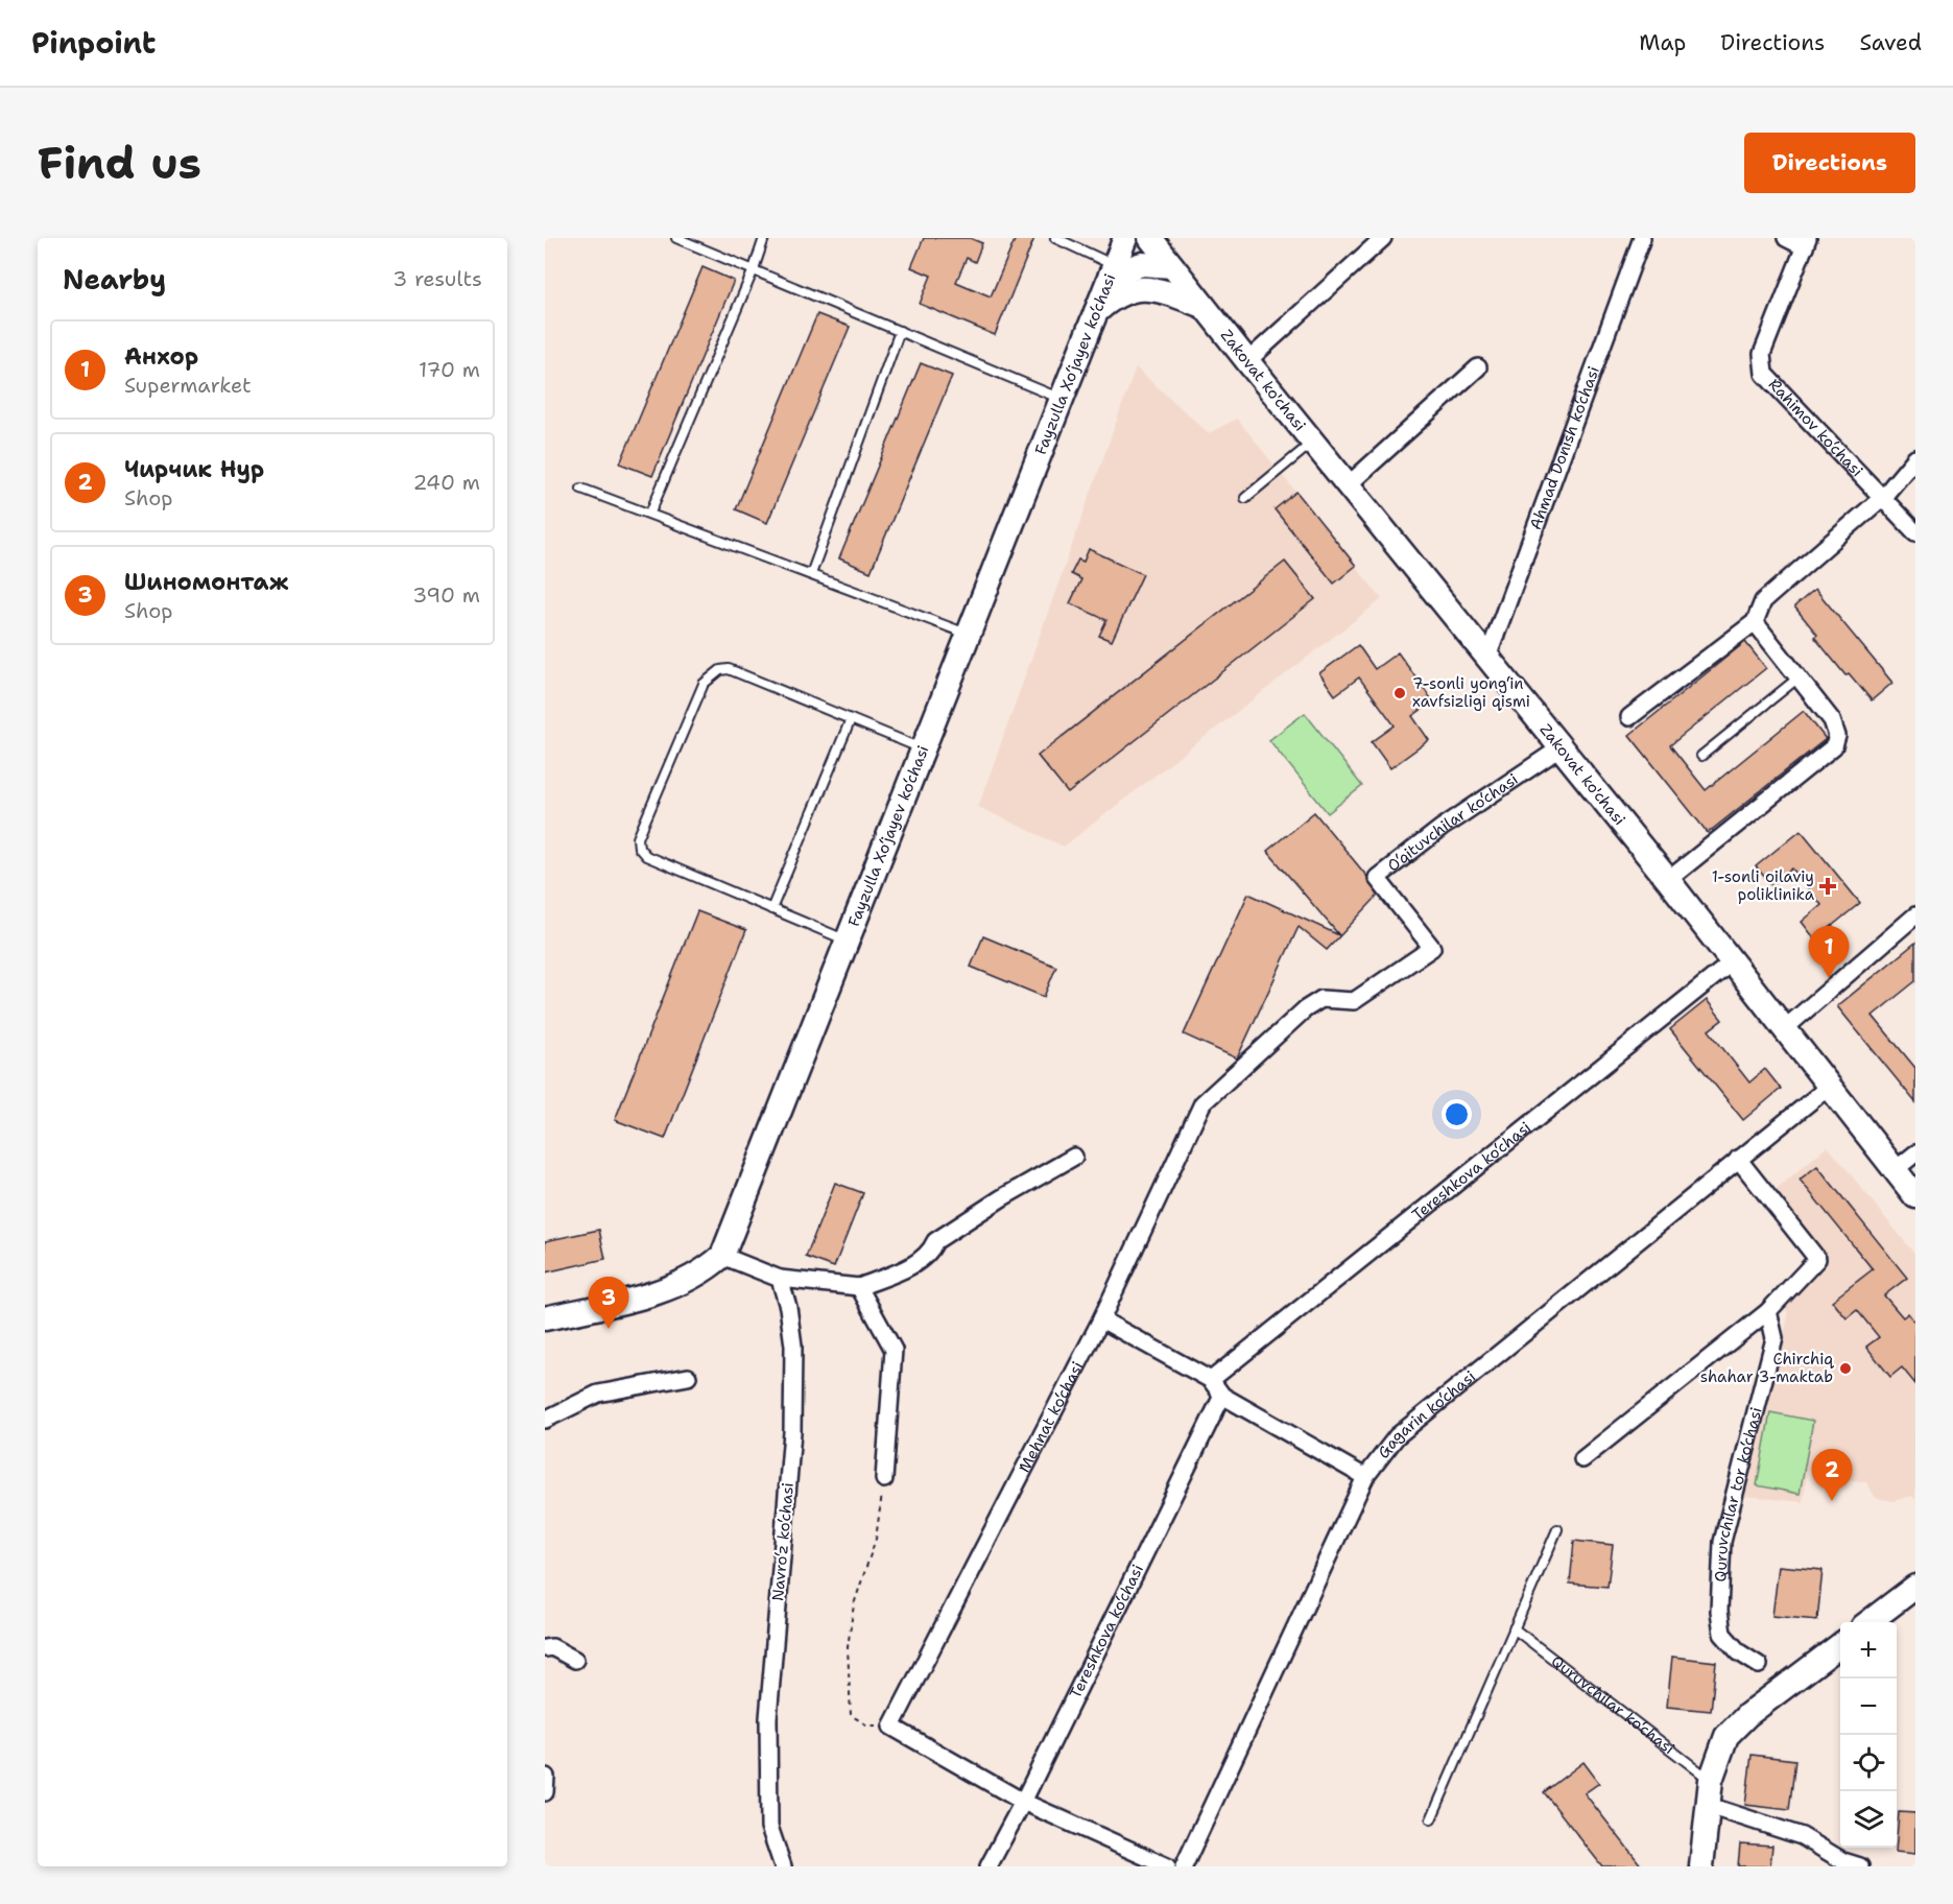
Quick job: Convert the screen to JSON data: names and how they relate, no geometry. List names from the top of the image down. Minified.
{"streets":{"main road":["Fayzulla Xo‘jayev ko‘chasi","Zakovat ko'chasi"],"street":["Rahimov ko‘chasi","Ahmad Donish ko‘chasi","O‘qituvchilar ko‘chasi","Tereshkova ko‘chasi","Gagarin ko‘chasi","Mehnat ko‘chasi","Quruvchilar tor ko‘chasi","Navro‘z ko‘chasi"],"lane":["Quruvchilar ko‘chasi"]},"crossings":[["Zakovat ko'chasi","Ahmad Donish ko‘chasi"],["Zakovat ko'chasi","O‘qituvchilar ko‘chasi"],["Zakovat ko'chasi","Tereshkova ko‘chasi"],["Zakovat ko'chasi","Gagarin ko‘chasi"],["O‘qituvchilar ko‘chasi","Mehnat ko‘chasi"]],"places":{"other":["7-sonli yong‘in xavfsizligi qismi","Chirchiq shahar 3-maktab"],"health":["1-sonli oilaviy poliklinika"]},"page":{"header":"Pinpoint","nav":["Map","Directions","Saved"],"buttons":"Directions","title":"Find us","heading":["Nearby","3 results"],"list":[{"mark":"1","name":"Анхор","note":"Supermarket","value":"170 m"},{"mark":"2","name":"Чирчик Нур","note":"Shop","value":"240 m"},{"mark":"3","name":"Шиномонтаж","note":"Shop","value":"390 m"}],"pins":["1","3","2"],"map_buttons":["+","−"]}}
